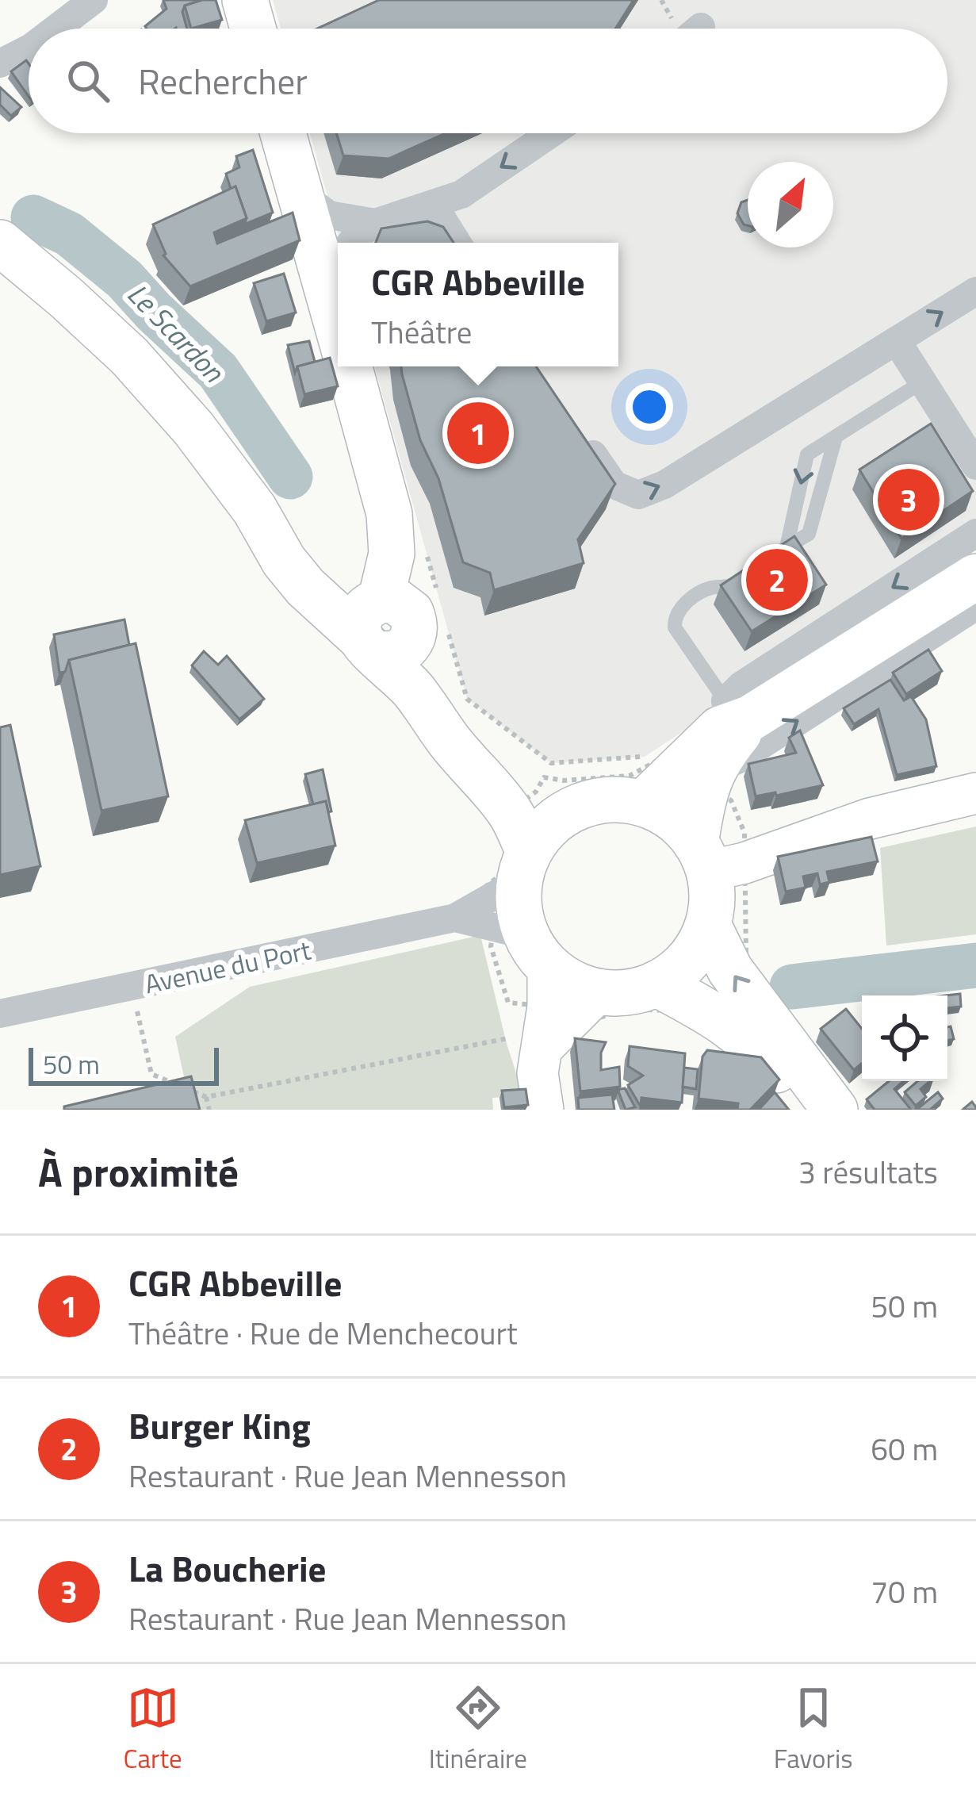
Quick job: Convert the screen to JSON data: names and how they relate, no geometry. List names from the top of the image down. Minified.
{"streets":{"street":["Avenue du Port"]},"water":["Le Scardon"],"scale_bar":"50 m","north":"top right","page":{"search":"Rechercher","popup":["CGR Abbeville","Théâtre"],"pins":["1","3","2"],"scale":"50 m","heading":["À proximité","3 résultats"],"list":[{"mark":"1","name":"CGR Abbeville","note":"Théâtre · Rue de Menchecourt","value":"50 m"},{"mark":"2","name":"Burger King","note":"Restaurant · Rue Jean Mennesson","value":"60 m"},{"mark":"3","name":"La Boucherie","note":"Restaurant · Rue Jean Mennesson","value":"70 m"}],"nav":["Carte","Itinéraire","Favoris"]}}
